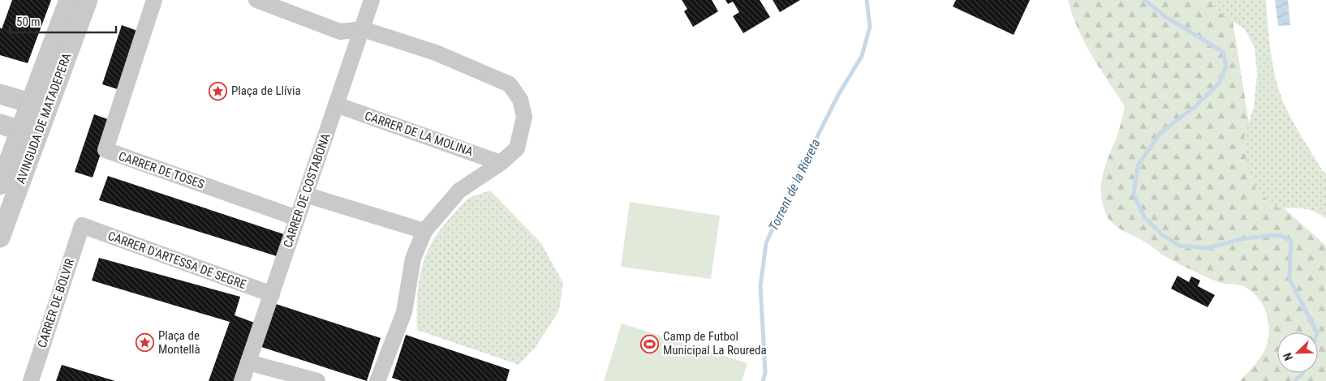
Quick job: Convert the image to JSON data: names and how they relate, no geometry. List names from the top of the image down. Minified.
{"streets":{"street":["AVINGUDA DE MATADEPERA","CARRER DE LA MOLINA","CARRER DE TOSES","CARRER DE COSTABONA","CARRER D'ARTESSA DE SEGRE","CARRER DE BOLVIR"]},"crossings":[["CARRER DE LA MOLINA","CARRER DE COSTABONA"],["CARRER DE TOSES","CARRER DE COSTABONA"],["CARRER DE COSTABONA","CARRER D'ARTESSA DE SEGRE"],["CARRER D'ARTESSA DE SEGRE","CARRER DE BOLVIR"]],"water":["Torrent de la Riereta"],"places":{"place":["Plaça de Llívia","Plaça de Montellà"],"sports":["Camp de Futbol Municipal La Roureda"]},"scale_bar":"50 m","north":"bottom left"}
